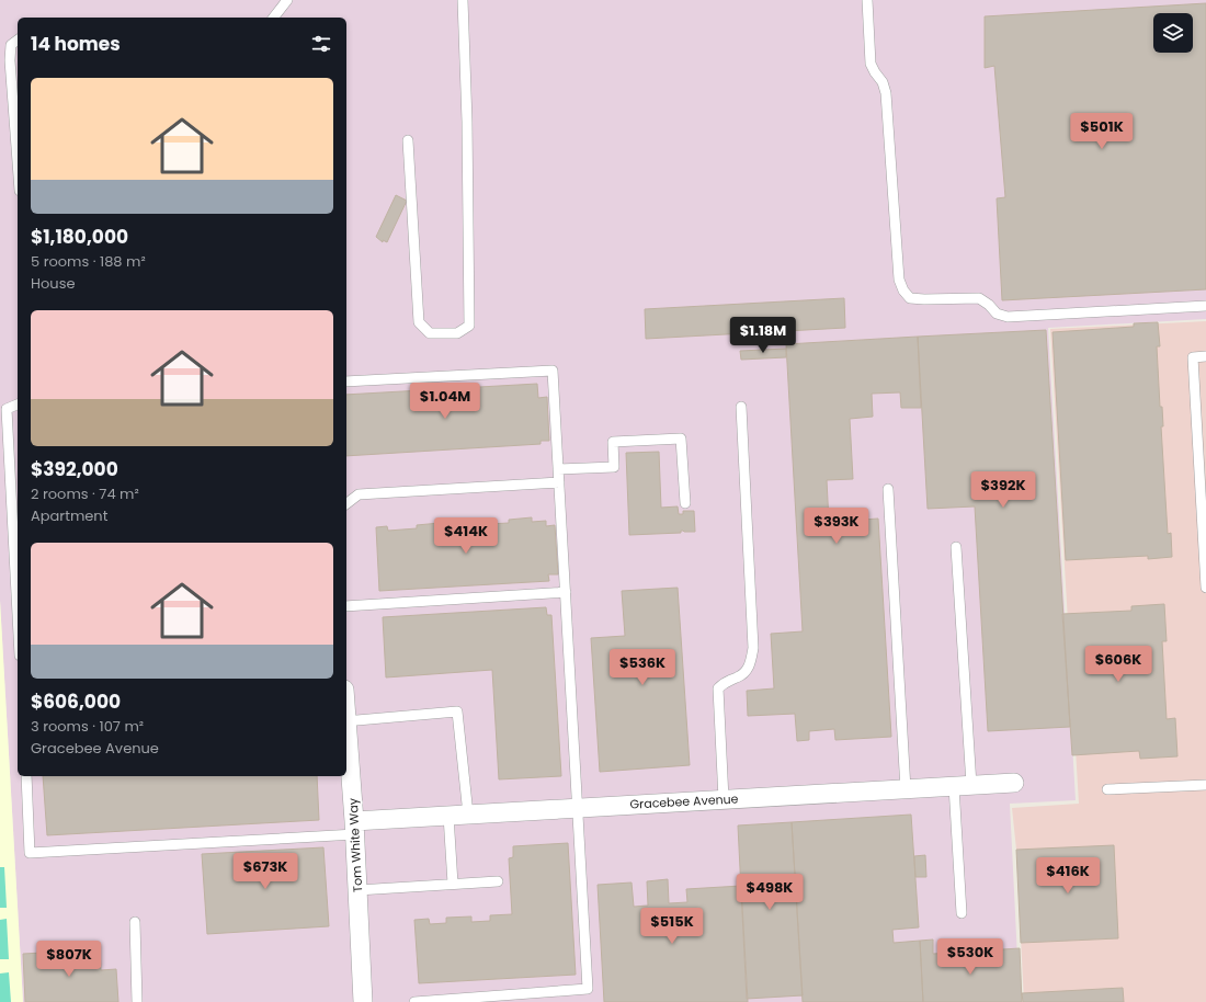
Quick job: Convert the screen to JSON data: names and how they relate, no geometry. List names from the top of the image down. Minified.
{"streets":{"street":["Gracebee Avenue","Tom White Way"]},"crossings":[["Gracebee Avenue","Tom White Way"]],"page":{"heading":"14 homes","list":[{"name":"$1,180,000","note":"5 rooms · 188 m² · House"},{"name":"$392,000","note":"2 rooms · 74 m² · Apartment"},{"name":"$606,000","note":"3 rooms · 107 m² · Gracebee Avenue"}],"price":["$501K","$1.18M","$1.04M","$392K","$393K","$414K","$606K","$536K","$673K","$416K","$498K","$515K","$530K","$807K"]}}
